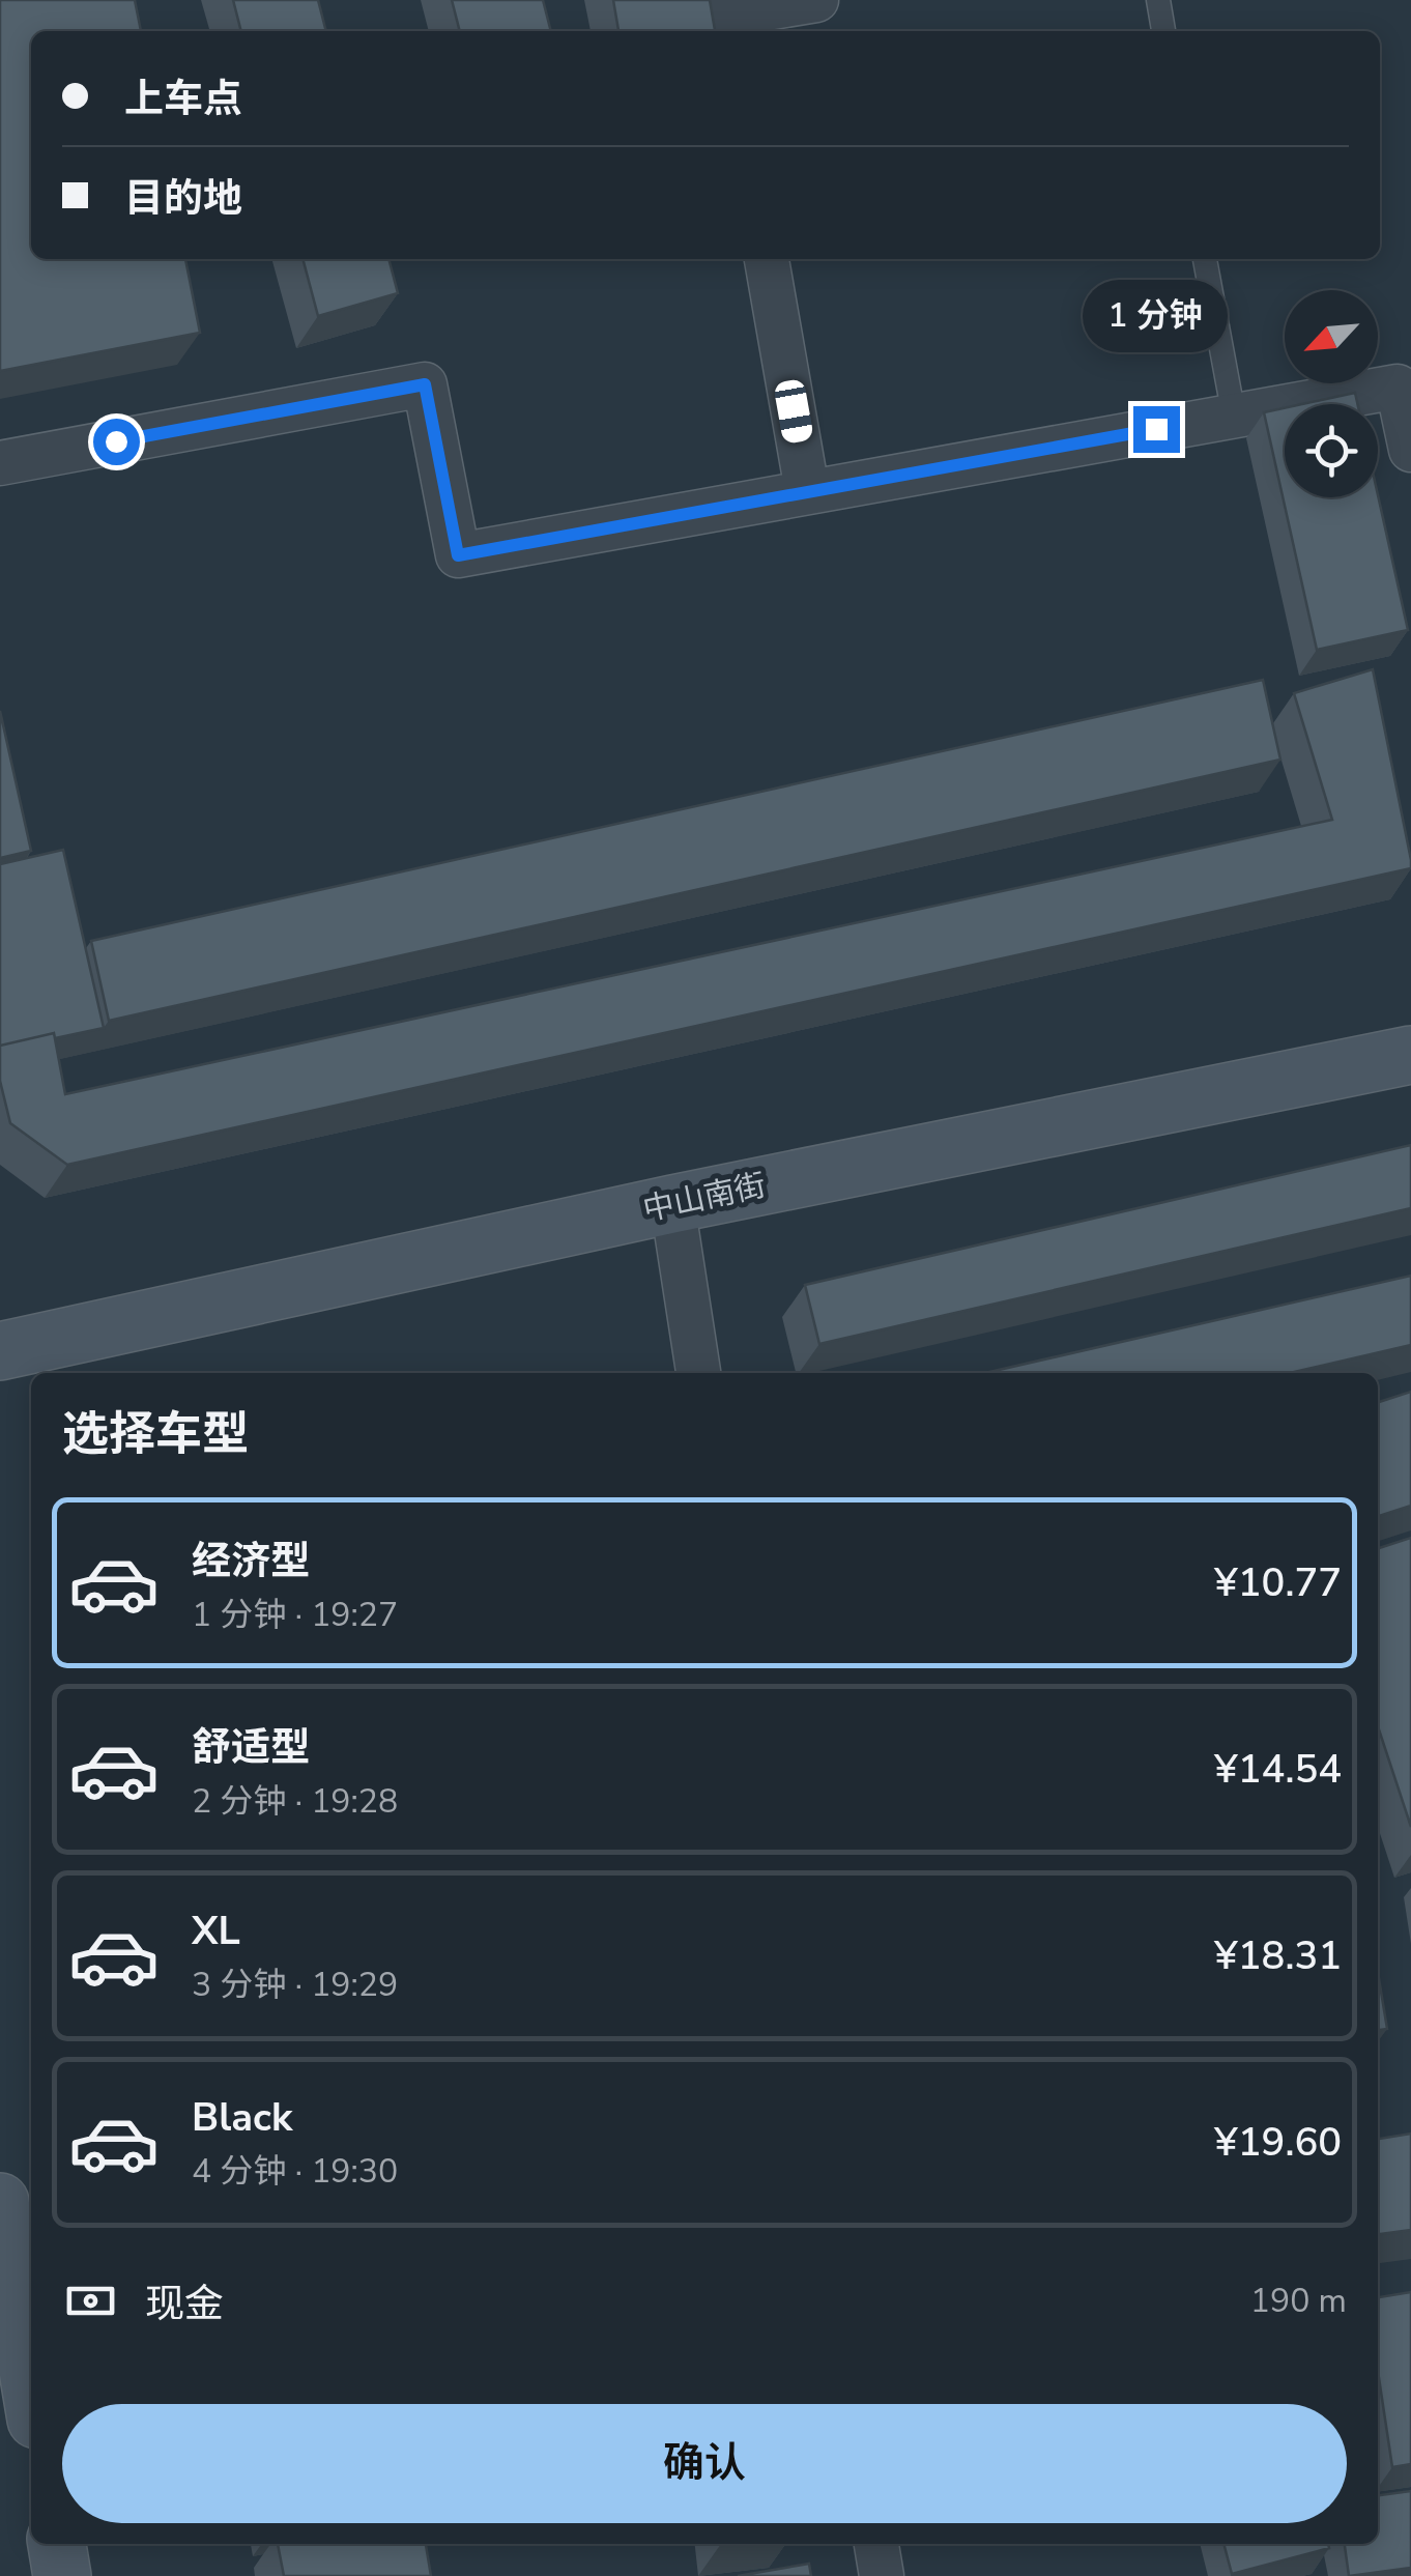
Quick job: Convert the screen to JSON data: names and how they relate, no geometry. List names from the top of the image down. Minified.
{"streets":{"street":["中山南街"]},"north":"bottom left","page":{"banner":["上车点","目的地"],"bubble":"1 分钟","heading":"选择车型","list":[{"name":"经济型","note":"1 分钟 · 19:27","value":"¥10.77"},{"name":"舒适型","note":"2 分钟 · 19:28","value":"¥14.54"},{"name":"XL","note":"3 分钟 · 19:29","value":"¥18.31"},{"name":"Black","note":"4 分钟 · 19:30","value":"¥19.60"}],"pay":["现金","190 m"],"buttons":"确认"}}
